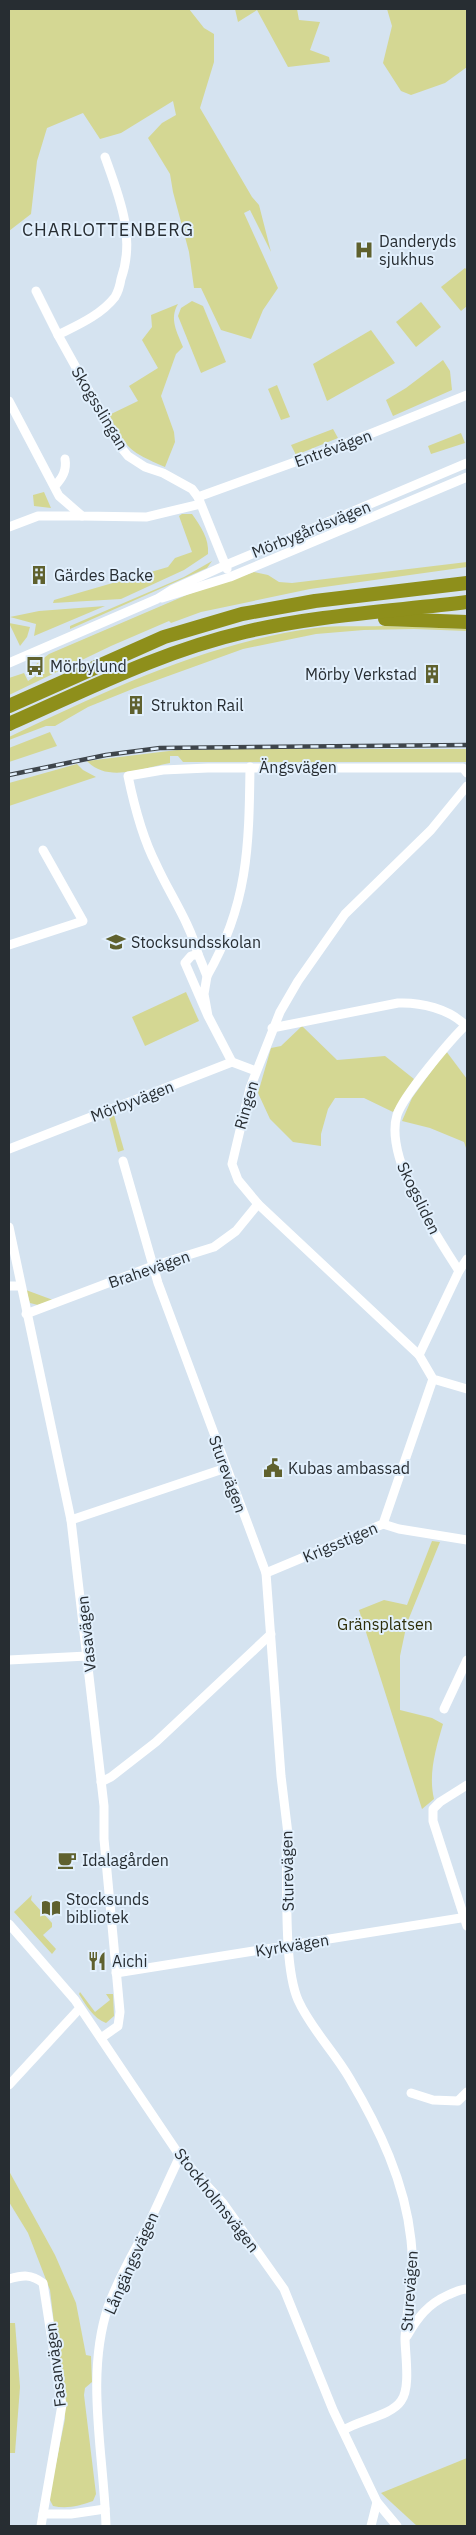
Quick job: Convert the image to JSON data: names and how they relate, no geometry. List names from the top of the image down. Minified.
{"streets":{"street":["Skogsslingan","Entrévägen","Mörbygårdsvägen","Ängsvägen","Mörbyvägen","Ringen","Skogsliden","Brahevägen","Sturevägen","Krigsstigen","Vasavägen","Kyrkvägen","Stockholmsvägen","Långängsvägen","Fasanvägen"]},"crossings":[["Skogsslingan","Entrévägen"],["Ringen","Brahevägen"],["Ringen","Krigsstigen"],["Brahevägen","Sturevägen"],["Brahevägen","Vasavägen"],["Sturevägen","Krigsstigen"],["Sturevägen","Kyrkvägen"],["Sturevägen","Stockholmsvägen"],["Vasavägen","Kyrkvägen"],["Vasavägen","Stockholmsvägen"],["Stockholmsvägen","Långängsvägen"]],"districts":["CHARLOTTENBERG"],"parks":["Gränsplatsen"],"places":{"hospital":["Danderyds sjukhus"],"building":["Gärdes Backe","Mörby Verkstad","Strukton Rail"],"bus stop":["Mörbylund"],"school or university":["Stocksundsskolan"],"public building":["Kubas ambassad"],"cafe":["Idalagården"],"library":["Stocksunds bibliotek"],"restaurant":["Aichi"]}}
